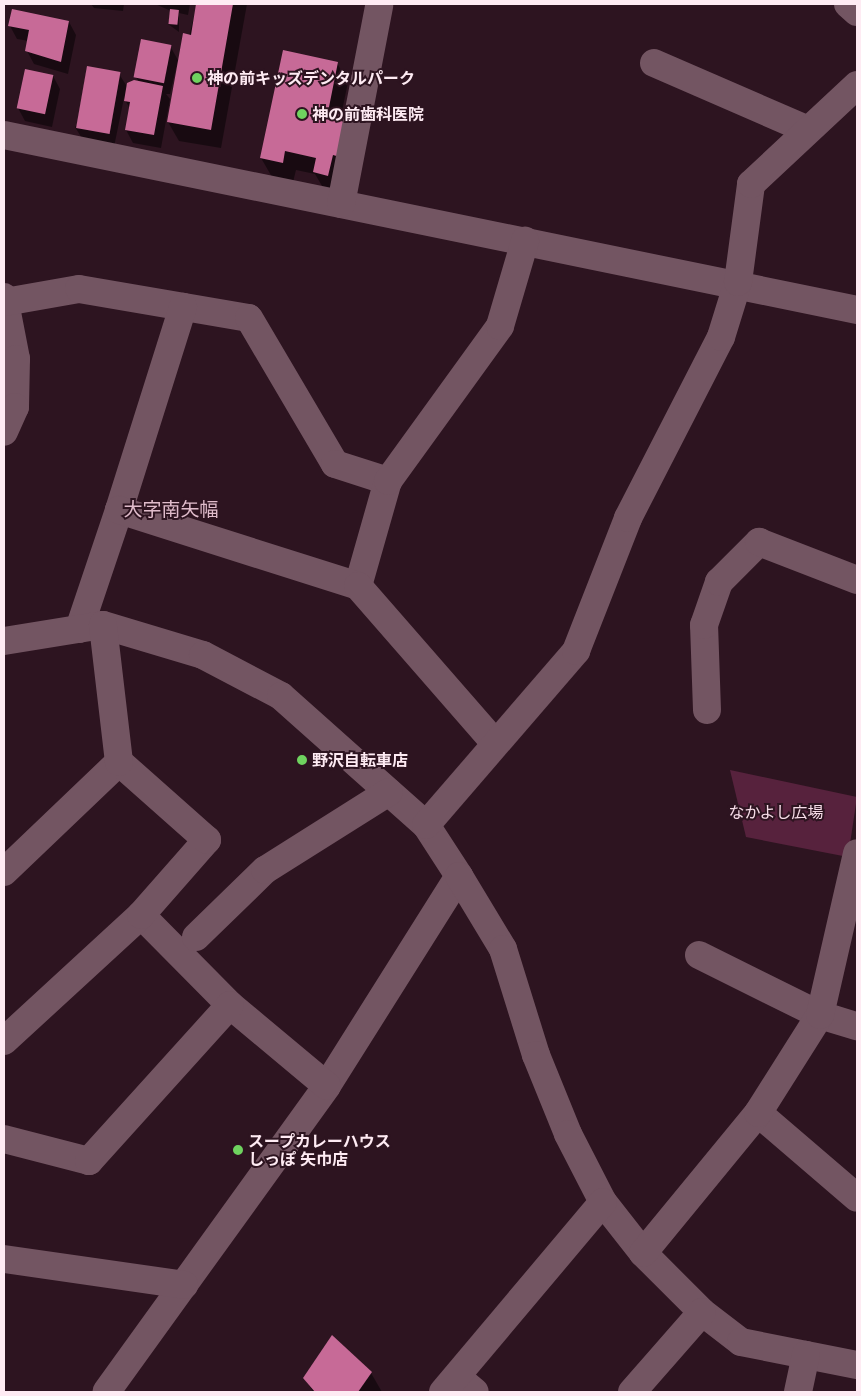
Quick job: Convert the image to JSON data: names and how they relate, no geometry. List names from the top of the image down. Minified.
{"districts":["大字南矢幅"],"parks":["なかよし広場"],"places":["神の前キッズデンタルパーク","神の前歯科医院","野沢自転車店","スープカレーハウス しっぽ 矢巾店"]}
